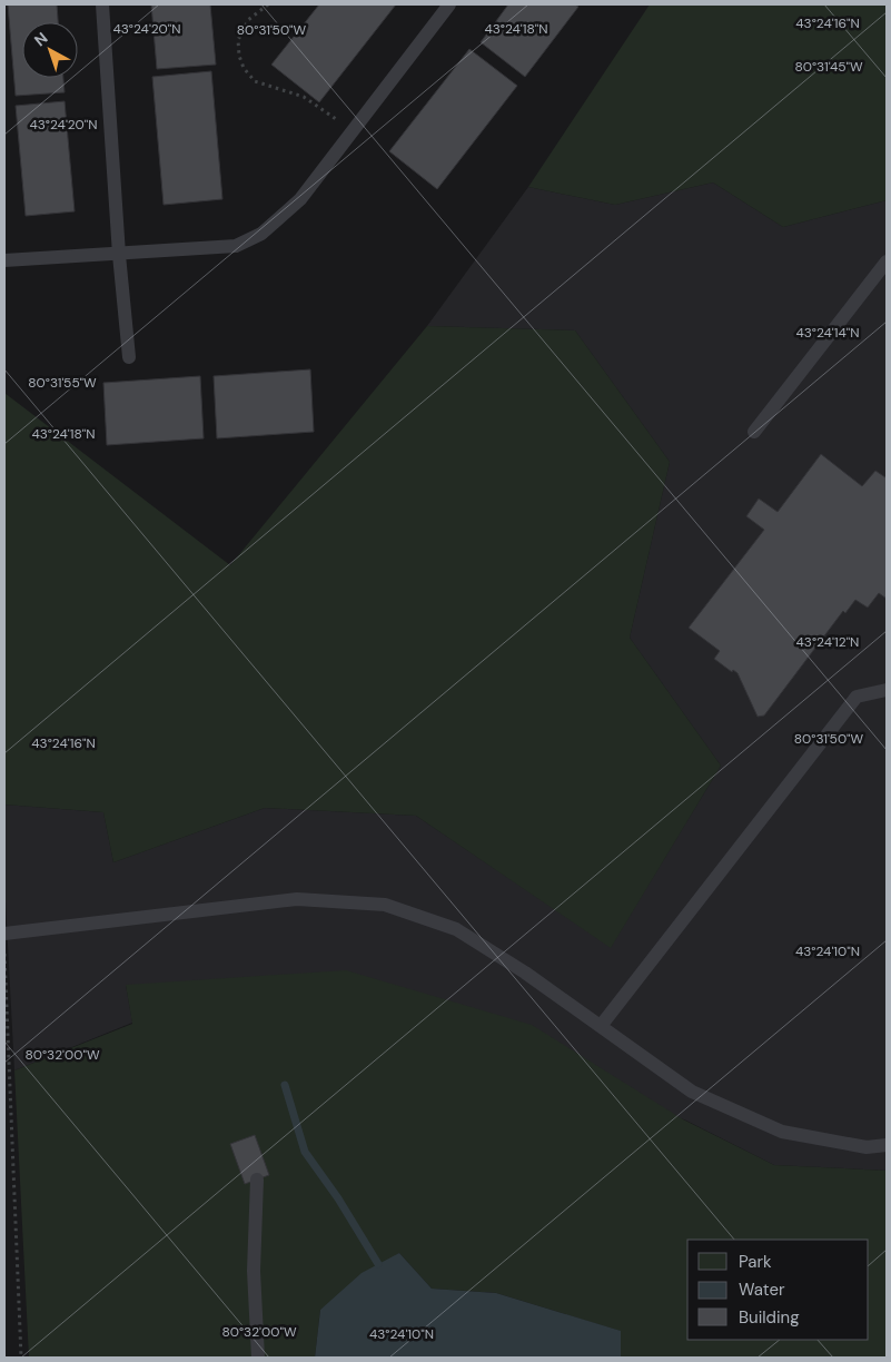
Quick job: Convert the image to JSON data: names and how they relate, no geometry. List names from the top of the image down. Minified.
{"legend":["Park","Water","Building"],"north":"top left","coordinates":["43°24'16\"N","43°24'20\"N","43°24'18\"N","80°31'50\"W","80°31'45\"W","43°24'14\"N","80°31'55\"W","43°24'12\"N","43°24'10\"N","80°32'00\"W"]}
